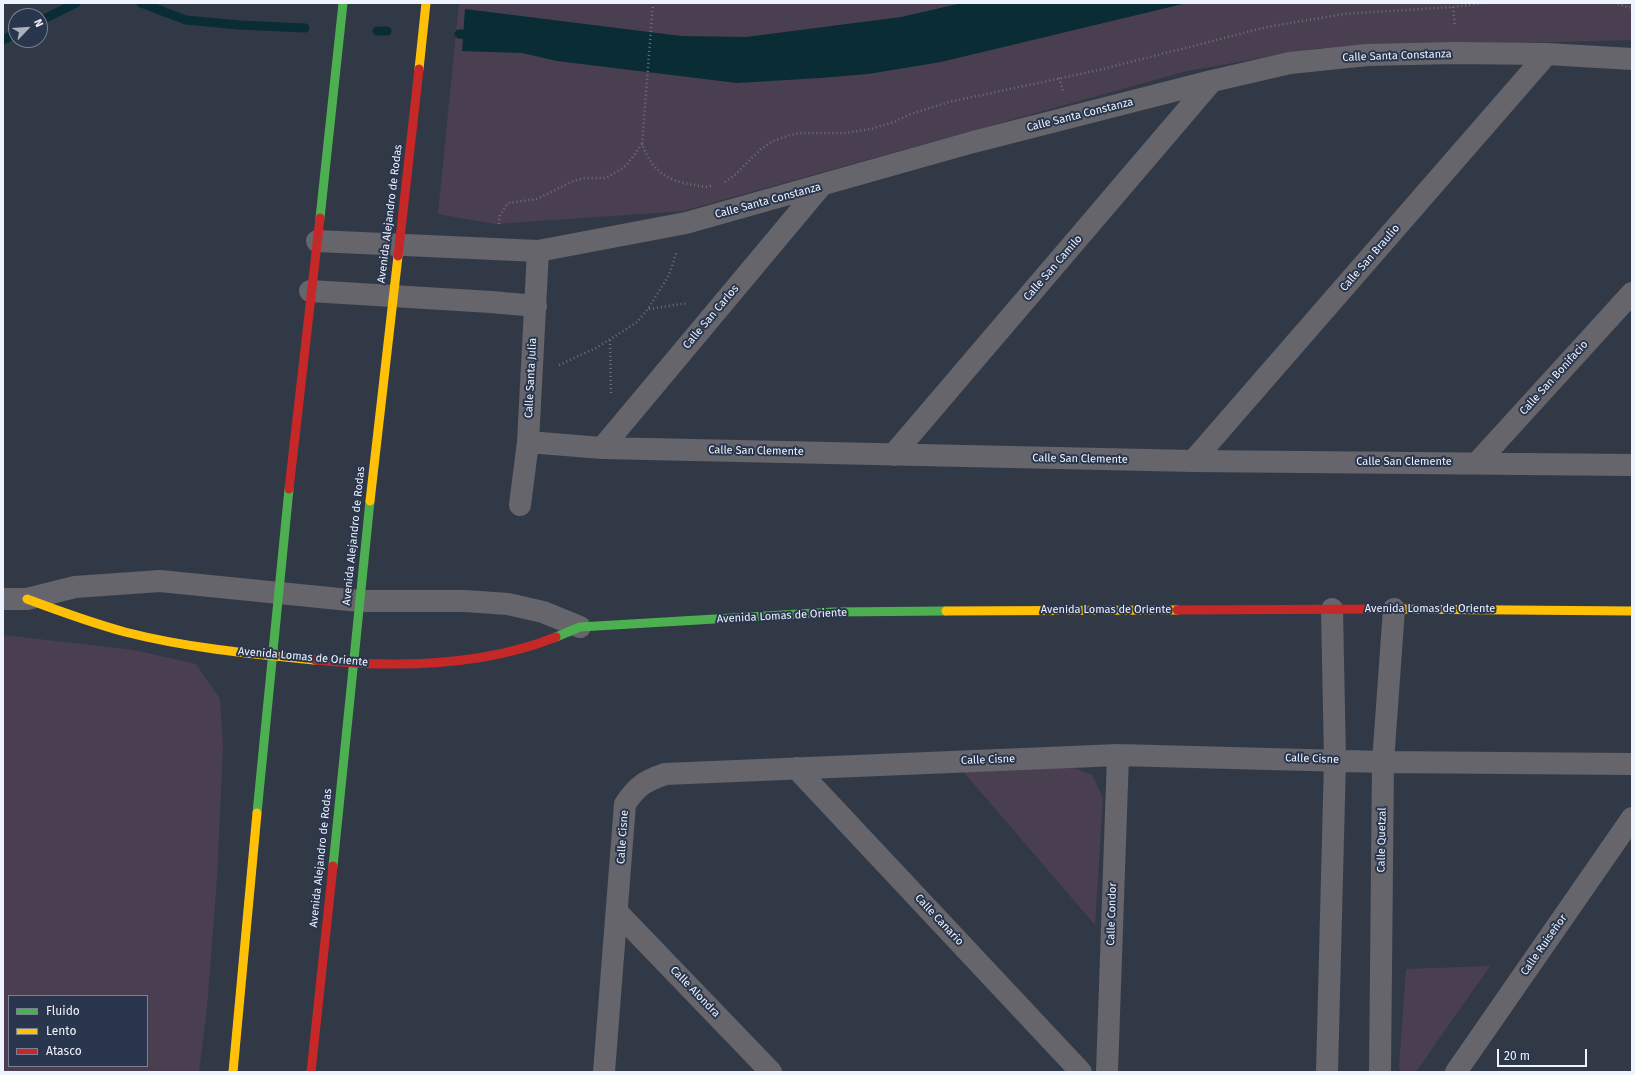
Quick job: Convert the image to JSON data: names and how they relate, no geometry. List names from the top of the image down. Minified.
{"streets":{"street":["Calle Santa Constanza","Avenida Alejandro de Rodas","Calle San Braulio","Calle San Camilo","Calle San Carlos","Calle Santa Julia","Calle San Bonifacio","Calle San Clemente","Avenida Lomas de Oriente","Calle Cisne","Calle Quetzal","Calle Condor","Calle Canario","Calle Ruiseñor","Calle Alondra"]},"crossings":[["Calle Santa Constanza","Avenida Alejandro de Rodas"],["Calle Santa Constanza","Calle San Braulio"],["Calle Santa Constanza","Calle San Camilo"],["Calle Santa Constanza","Calle San Carlos"],["Calle Santa Constanza","Calle Santa Julia"],["Avenida Alejandro de Rodas","Avenida Lomas de Oriente"],["Calle San Braulio","Calle San Clemente"],["Calle San Camilo","Calle San Clemente"],["Calle San Carlos","Calle San Clemente"],["Calle Santa Julia","Calle San Clemente"],["Calle San Bonifacio","Calle San Clemente"],["Avenida Lomas de Oriente","Calle Quetzal"],["Calle Cisne","Calle Quetzal"],["Calle Cisne","Calle Condor"],["Calle Cisne","Calle Canario"],["Calle Cisne","Calle Alondra"]],"legend":["Fluido","Lento","Atasco"],"scale_bar":"20 m","north":"top right"}
